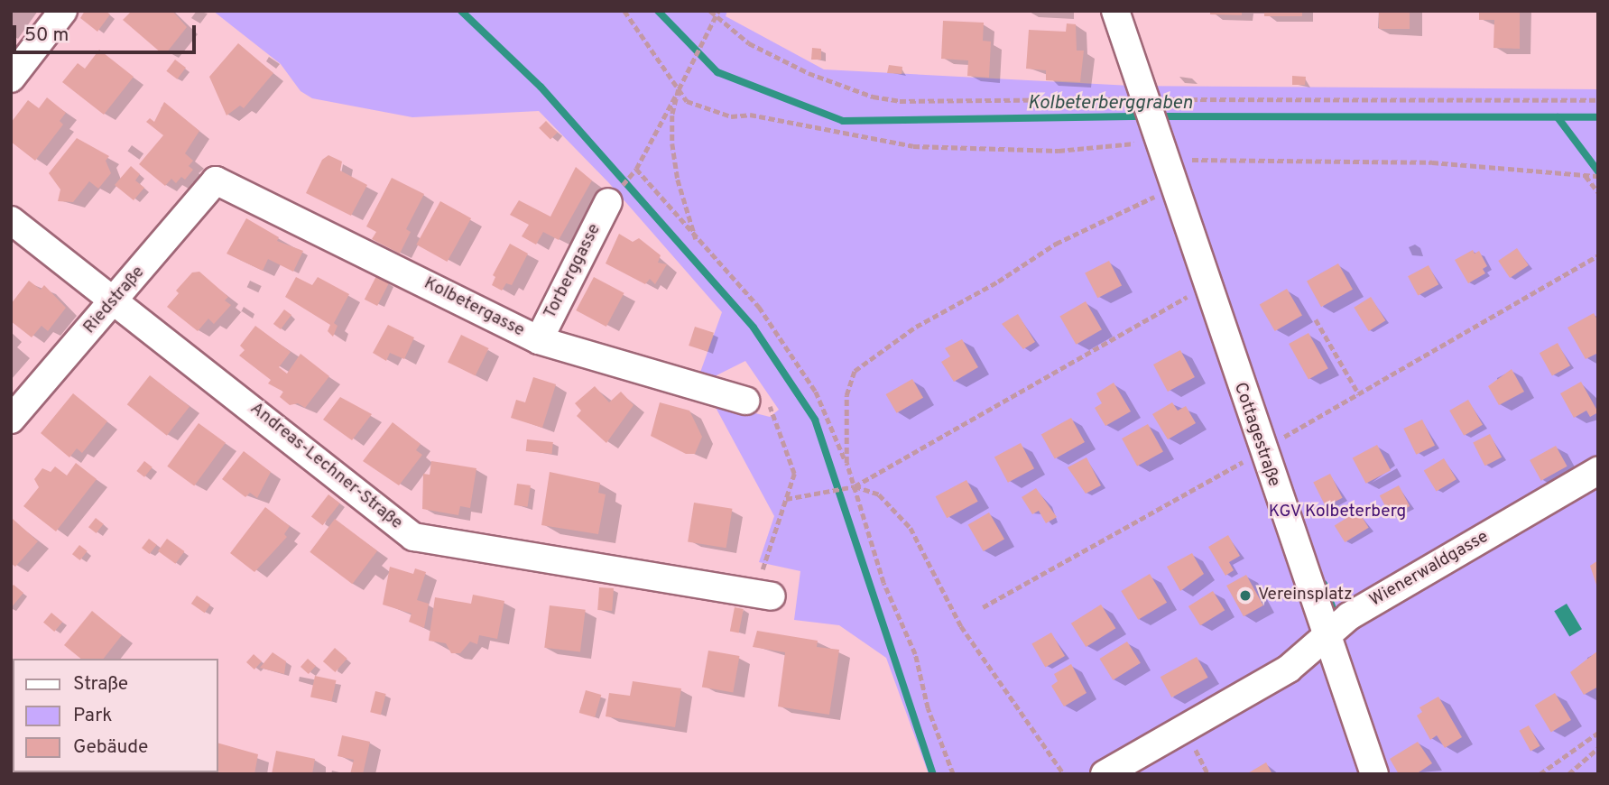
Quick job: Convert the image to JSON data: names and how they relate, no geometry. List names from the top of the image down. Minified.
{"streets":{"street":["Torberggasse","Riedstraße","Kolbetergasse","Cottagestraße","Andreas-Lechner-Straße","Wienerwaldgasse"]},"crossings":[["Torberggasse","Kolbetergasse"],["Riedstraße","Kolbetergasse"],["Riedstraße","Andreas-Lechner-Straße"],["Cottagestraße","Wienerwaldgasse"]],"water":["Kolbeterberggraben"],"parks":["KGV Kolbeterberg"],"places":["Vereinsplatz"],"legend":["Straße","Park","Gebäude"],"scale_bar":"50 m"}
